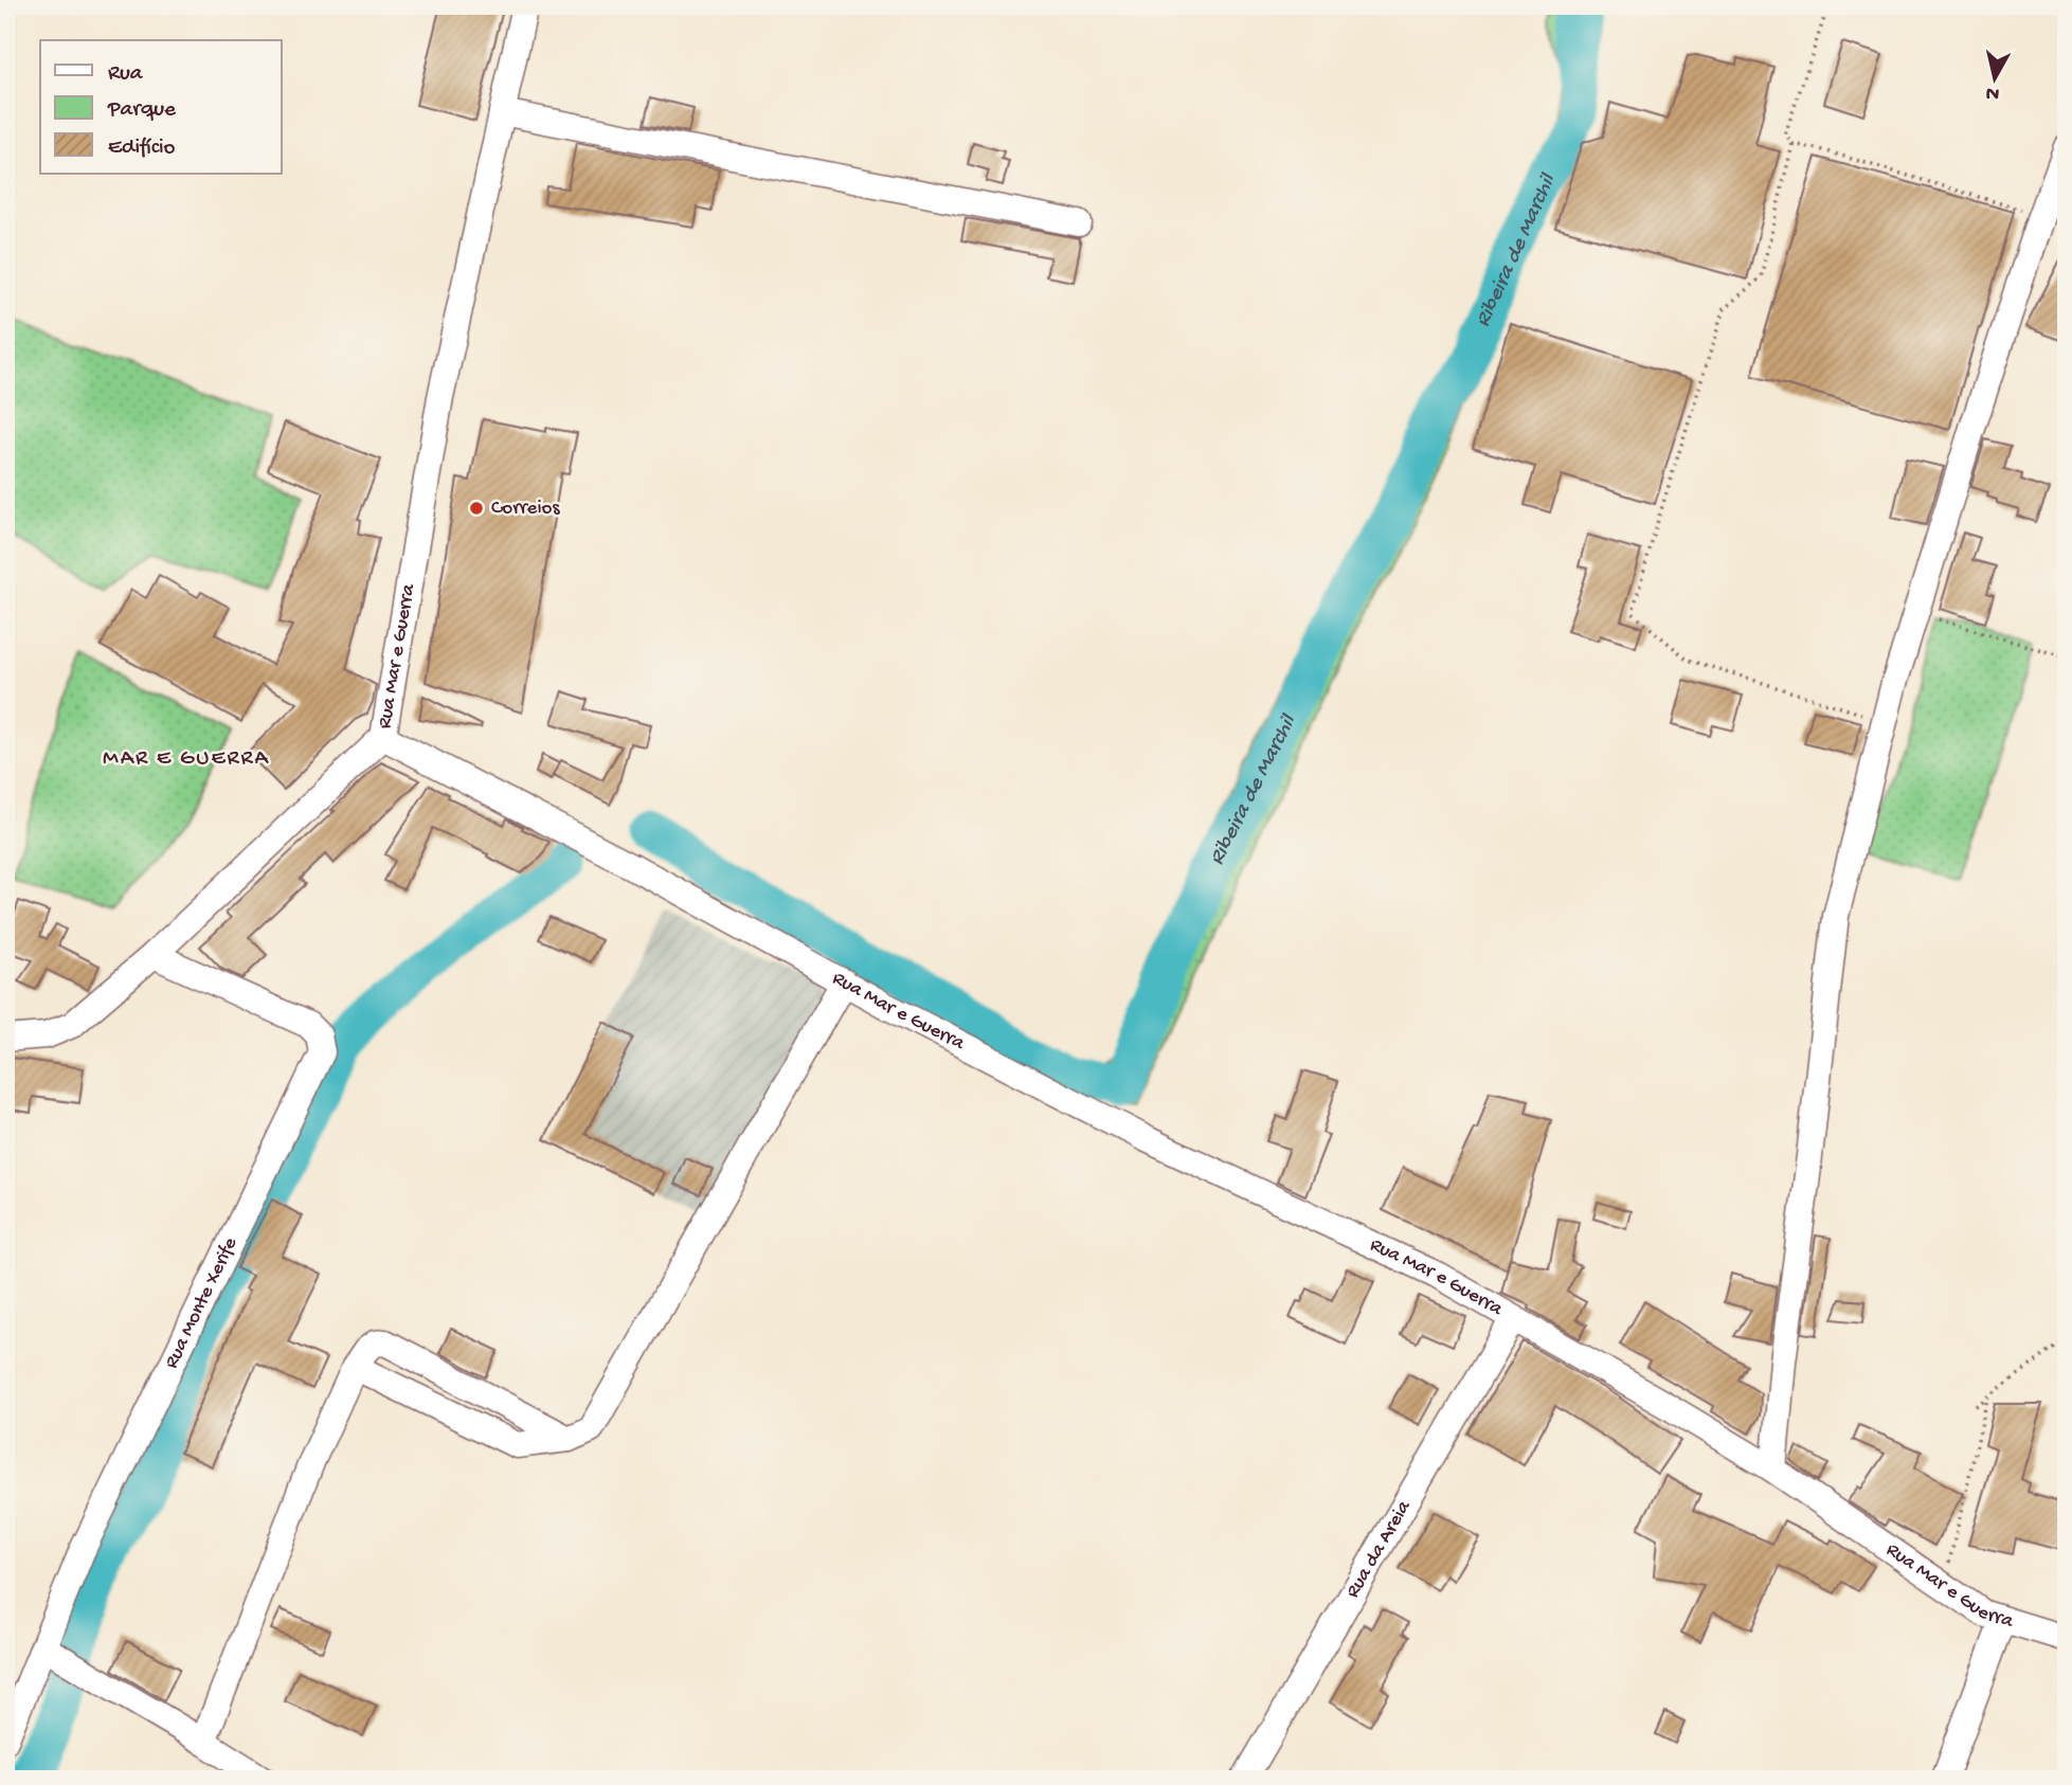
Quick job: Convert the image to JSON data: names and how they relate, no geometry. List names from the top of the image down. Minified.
{"streets":{"street":["Rua Mar e Guerra","Rua Monte Xerife","Rua da Areia"]},"crossings":[["Rua Mar e Guerra","Rua da Areia"]],"districts":["MAR E GUERRA"],"water":["Ribeira de Marchil"],"places":["Correios"],"legend":["Rua","Parque","Edifício"],"north":"bottom"}
